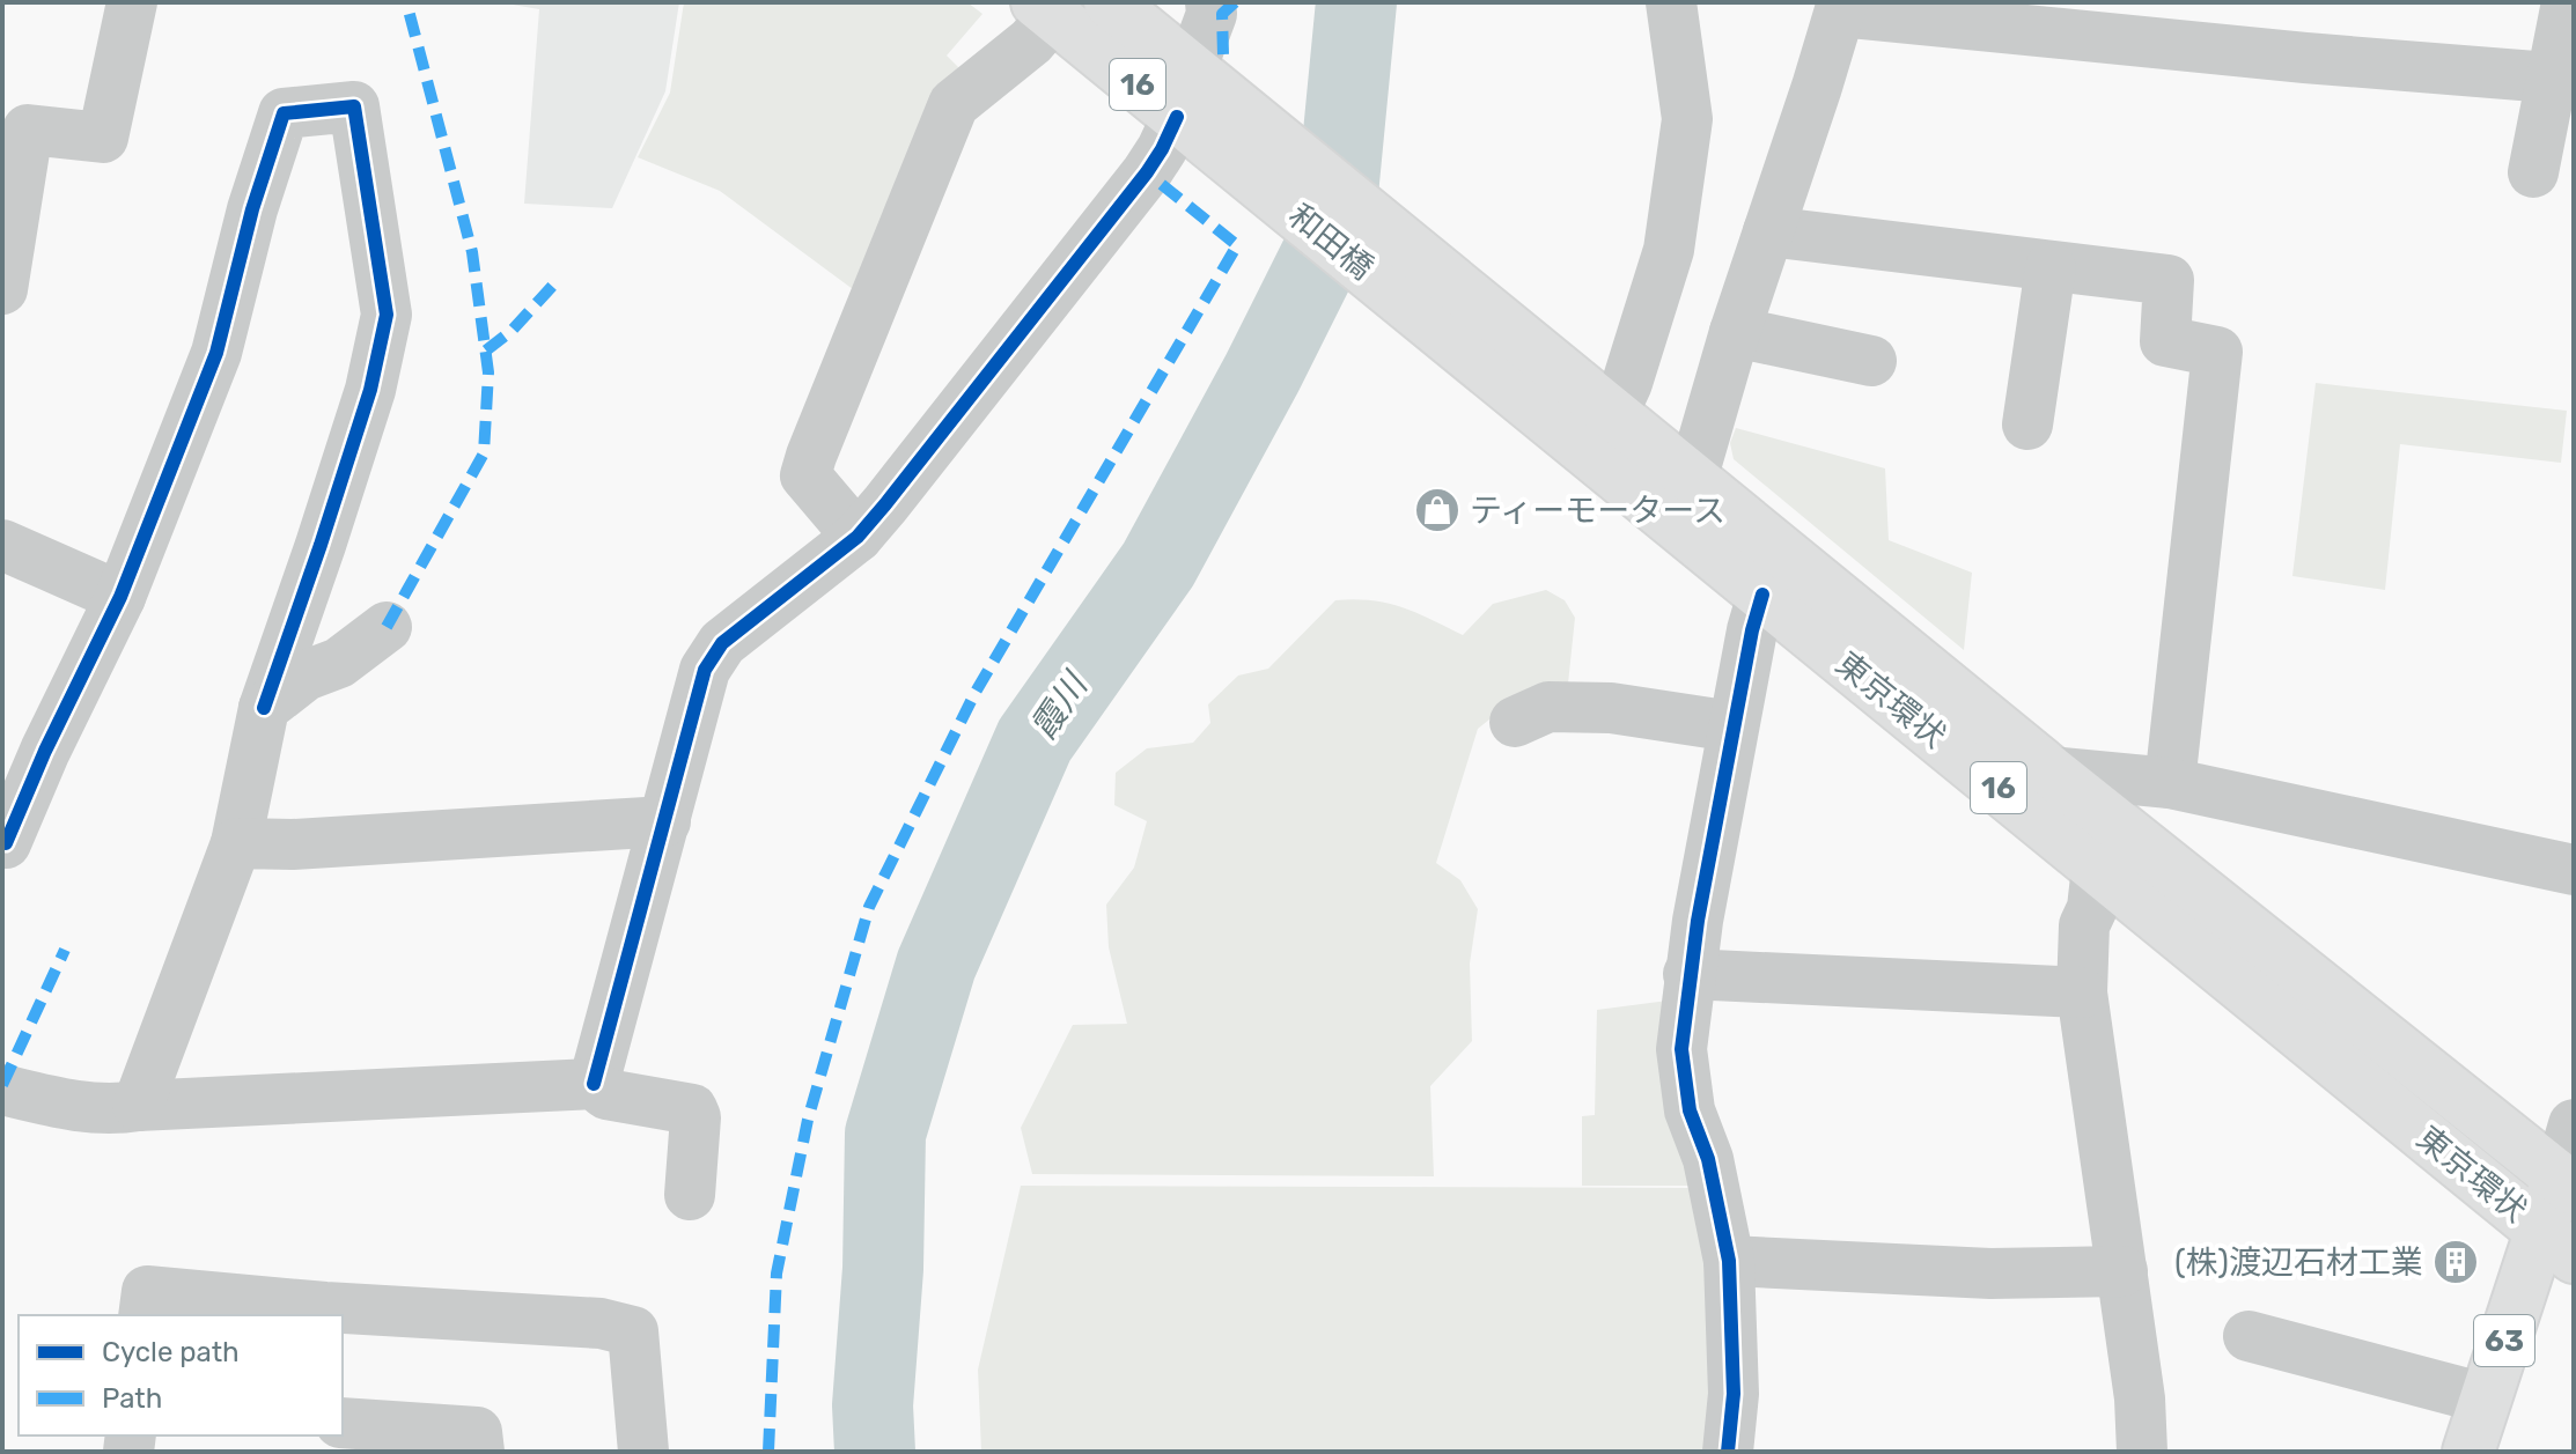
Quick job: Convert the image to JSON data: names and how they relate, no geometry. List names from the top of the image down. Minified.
{"streets":{"main road":["16","和田橋","東京環状","63"]},"crossings":[["16","和田橋"],["和田橋","東京環状"],["東京環状","63"]],"water":["霞川"],"places":{"shop":["ティーモータース"],"building":["(株)渡辺石材工業"]},"legend":["Cycle path","Path"]}
